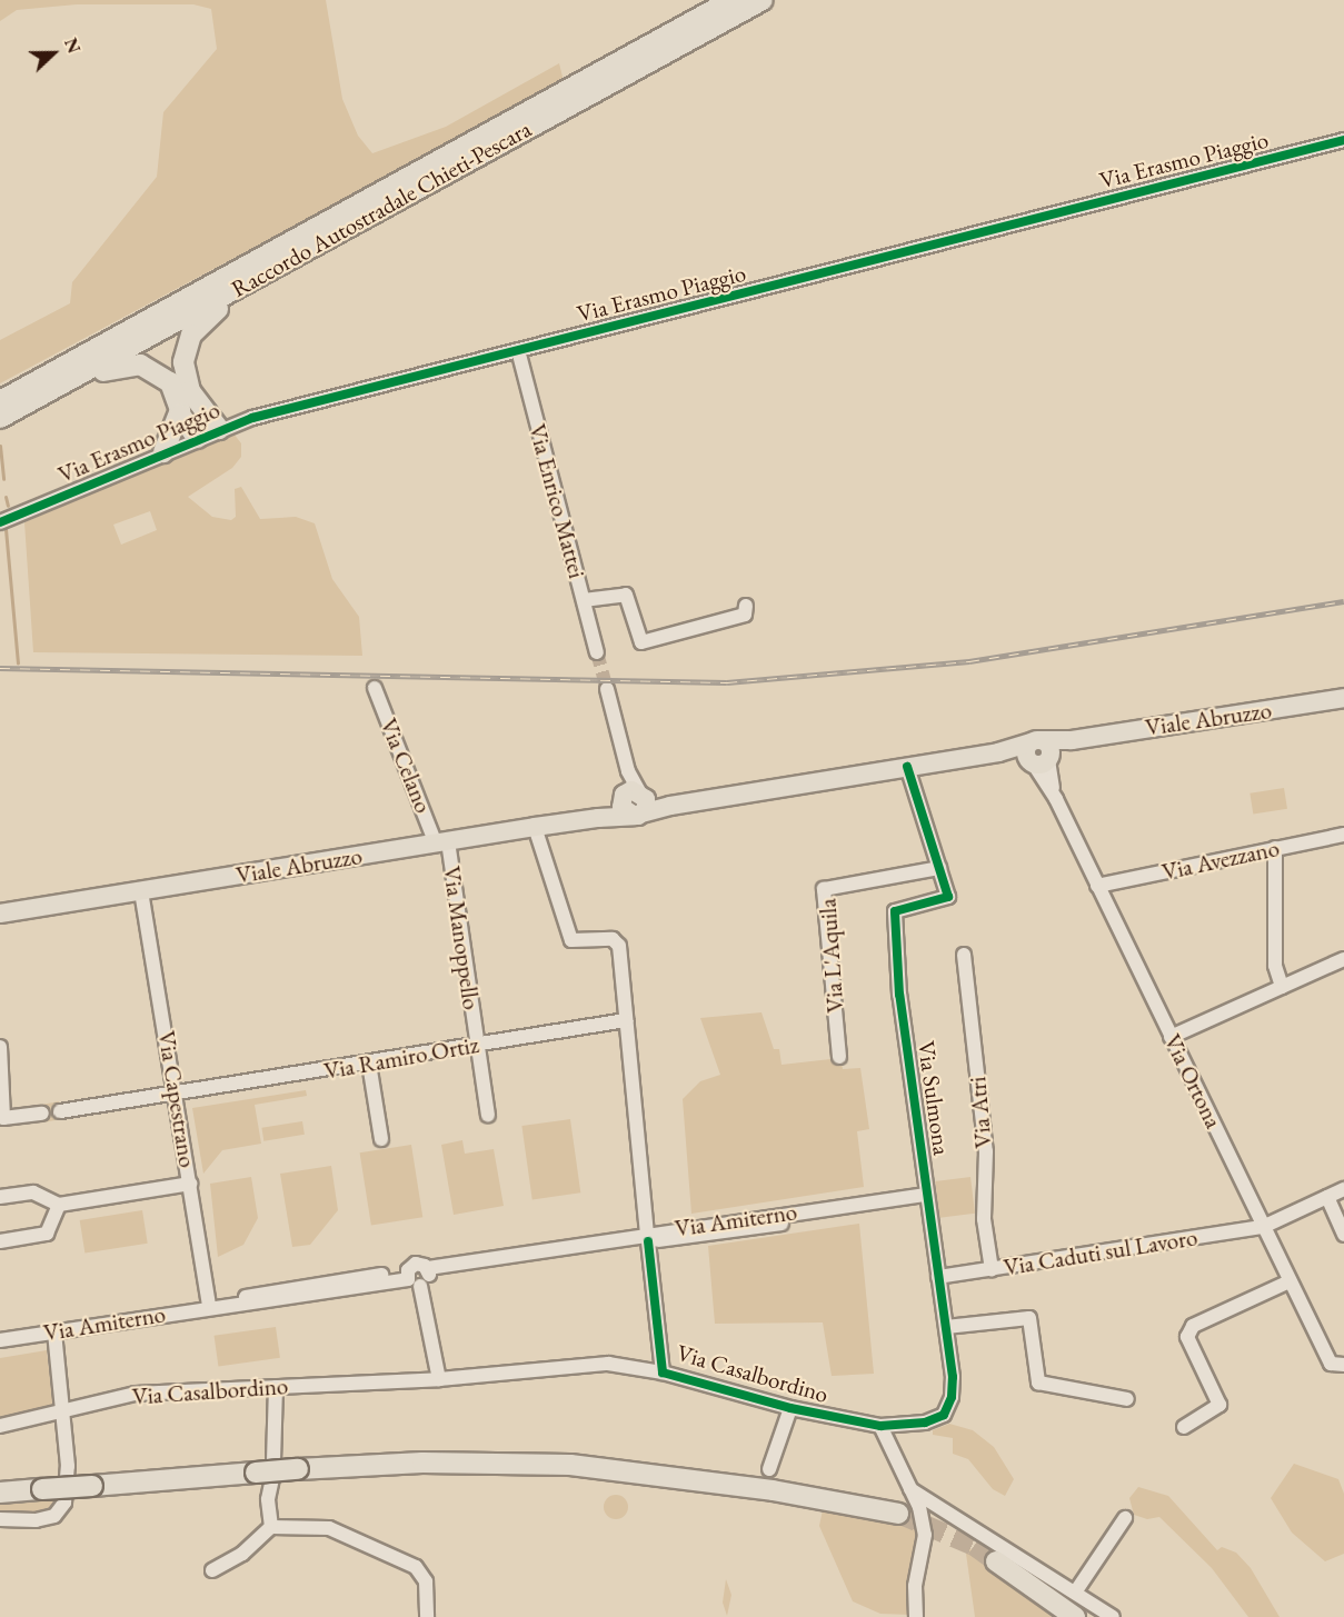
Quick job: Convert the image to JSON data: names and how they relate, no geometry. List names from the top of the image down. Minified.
{"streets":{"highway":["Raccordo Autostradale Chieti-Pescara"],"main road":["Viale Abruzzo"],"street":["Via Erasmo Piaggio","Via Enrico Mattei","Via Celano","Via Avezzano","Via Manoppello","Via L'Aquila","Via Ramiro Ortiz","Via Ortona","Via Sulmona","Via Capestrano","Via Atri","Via Amiterno","Via Caduti sul Lavoro","Via Casalbordino"]},"crossings":[["Via Erasmo Piaggio","Via Enrico Mattei"],["Viale Abruzzo","Via Celano"],["Viale Abruzzo","Via Manoppello"],["Viale Abruzzo","Via Ortona"],["Viale Abruzzo","Via Sulmona"],["Viale Abruzzo","Via Capestrano"],["Via Celano","Via Manoppello"],["Via Avezzano","Via Ortona"],["Via Manoppello","Via Ramiro Ortiz"],["Via L'Aquila","Via Sulmona"],["Via Ramiro Ortiz","Via Capestrano"],["Via Ortona","Via Caduti sul Lavoro"],["Via Sulmona","Via Amiterno"],["Via Sulmona","Via Caduti sul Lavoro"],["Via Sulmona","Via Casalbordino"],["Via Capestrano","Via Amiterno"],["Via Atri","Via Caduti sul Lavoro"],["Via Amiterno","Via Casalbordino"]],"north":"right"}
